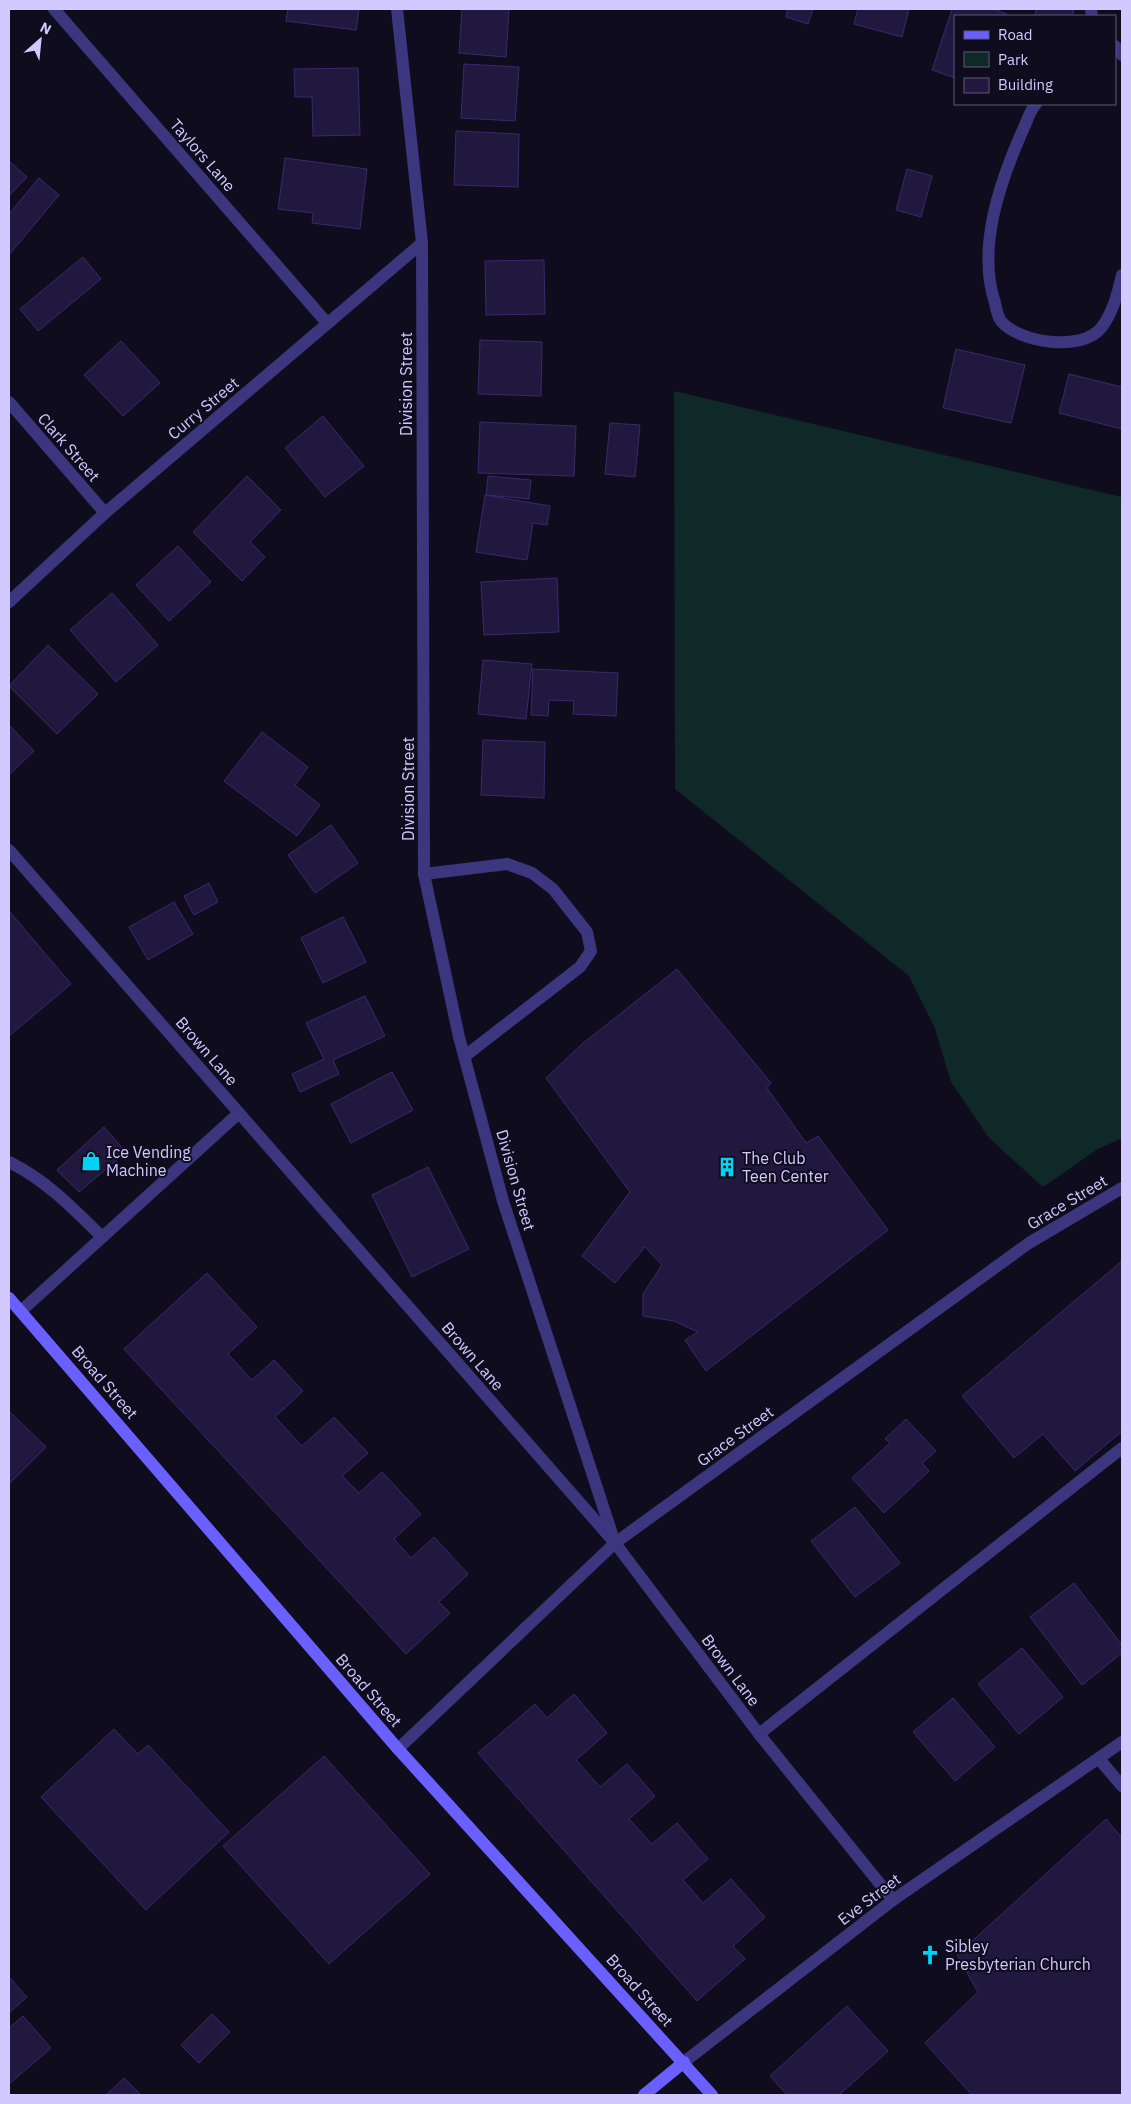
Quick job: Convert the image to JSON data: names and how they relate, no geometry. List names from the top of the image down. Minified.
{"streets":{"main road":["Broad Street","Eve Street"],"street":["Taylors Lane","Division Street","Curry Street","Clark Street","Brown Lane","Grace Street"]},"crossings":[["Taylors Lane","Curry Street"],["Division Street","Curry Street"],["Division Street","Brown Lane"],["Division Street","Grace Street"],["Curry Street","Clark Street"],["Brown Lane","Grace Street"],["Brown Lane","Eve Street"],["Grace Street","Broad Street"],["Broad Street","Eve Street"]],"places":{"shop":["Ice Vending Machine"],"building":["The Club Teen Center"],"church":["Sibley Presbyterian Church"]},"legend":["Road","Park","Building"],"north":"top right"}
